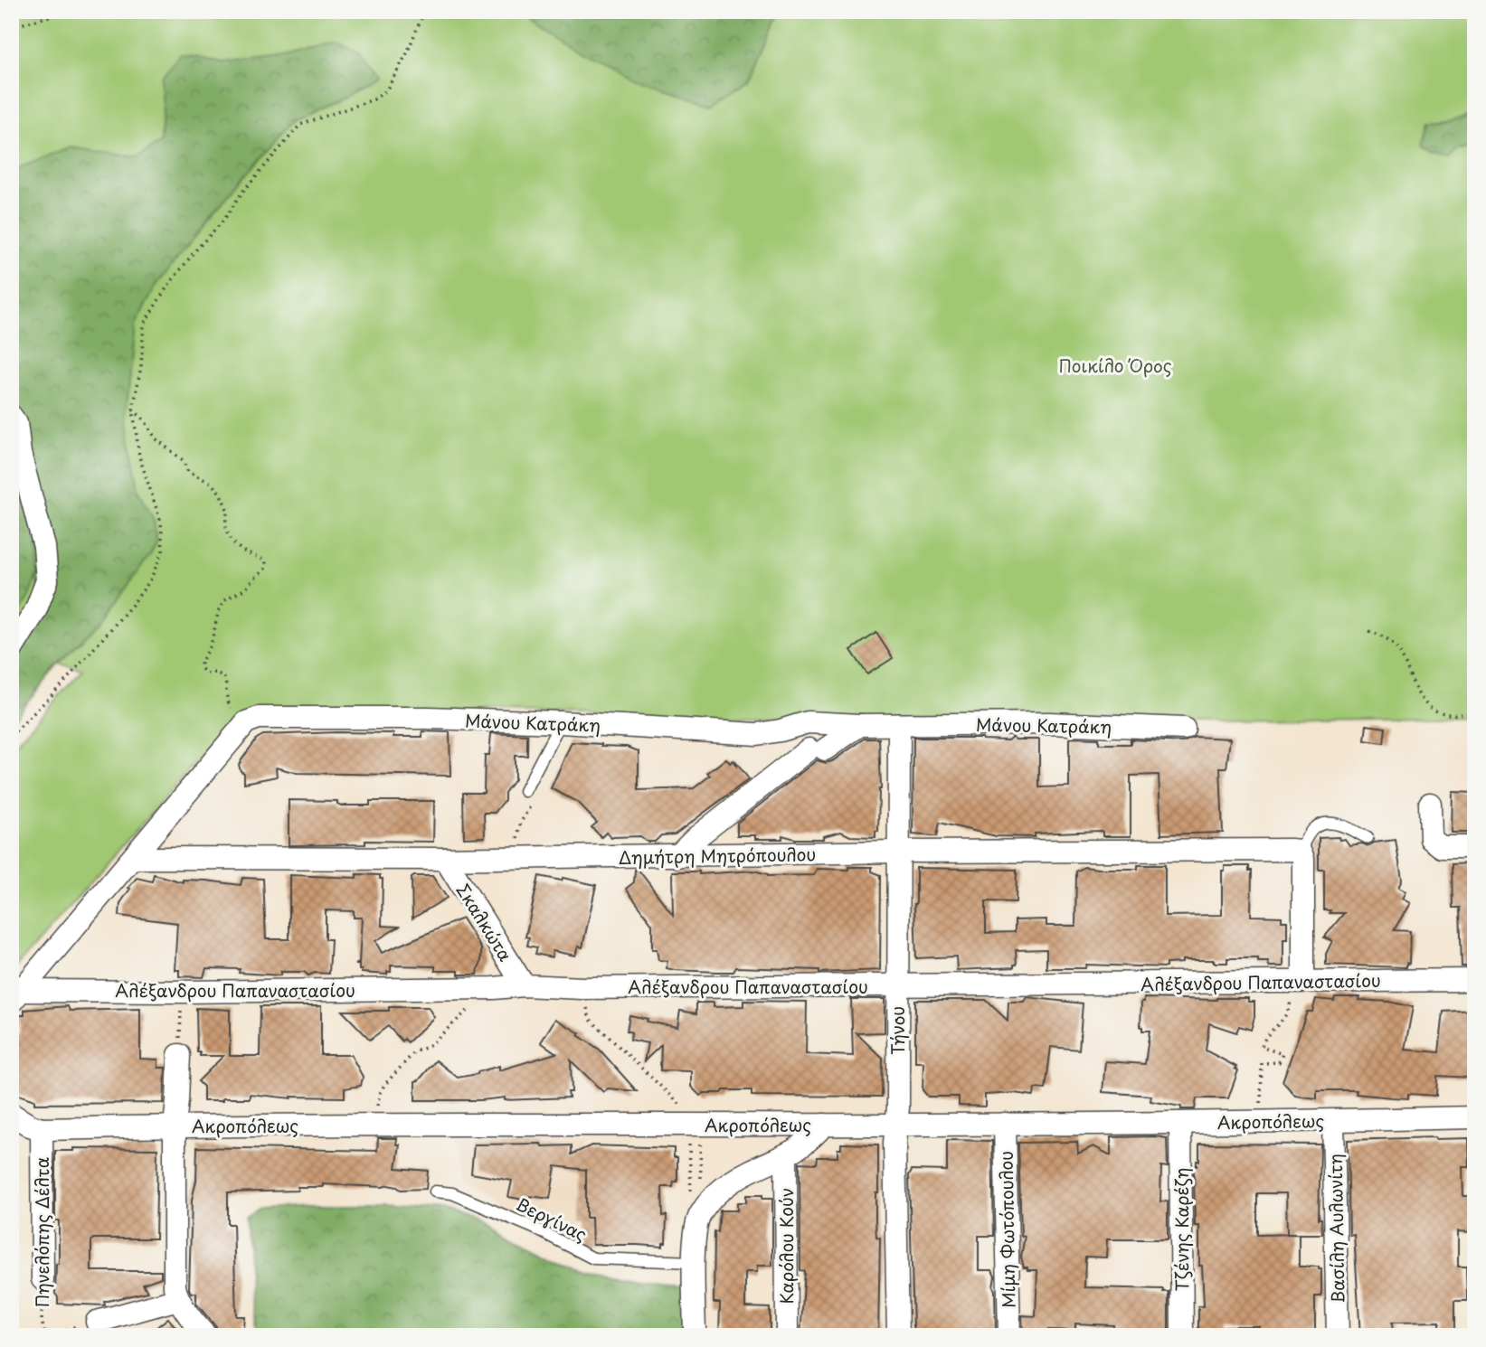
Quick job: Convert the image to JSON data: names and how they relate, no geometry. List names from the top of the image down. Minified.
{"streets":{"street":["Μάνου Κατράκη","Δημήτρη Μητρόπουλου","Σκαλκώτα","Αλέξανδρου Παπαναστασίου","Τήνου","Ακροπόλεως","Βασίλη Αυλωνίτη","Μίμη Φωτόπουλου","Τζένης Καρέζη","Πηνελόπης Δέλτα","Καρόλου Κούν"],"lane":["Βεργίνας"]},"crossings":[["Μάνου Κατράκη","Τήνου"],["Δημήτρη Μητρόπουλου","Σκαλκώτα"],["Δημήτρη Μητρόπουλου","Τήνου"],["Σκαλκώτα","Αλέξανδρου Παπαναστασίου"],["Αλέξανδρου Παπαναστασίου","Τήνου"],["Τήνου","Ακροπόλεως"],["Ακροπόλεως","Βασίλη Αυλωνίτη"],["Ακροπόλεως","Μίμη Φωτόπουλου"],["Ακροπόλεως","Τζένης Καρέζη"],["Ακροπόλεως","Πηνελόπης Δέλτα"]],"parks":["Ποικίλο Όρος"]}
